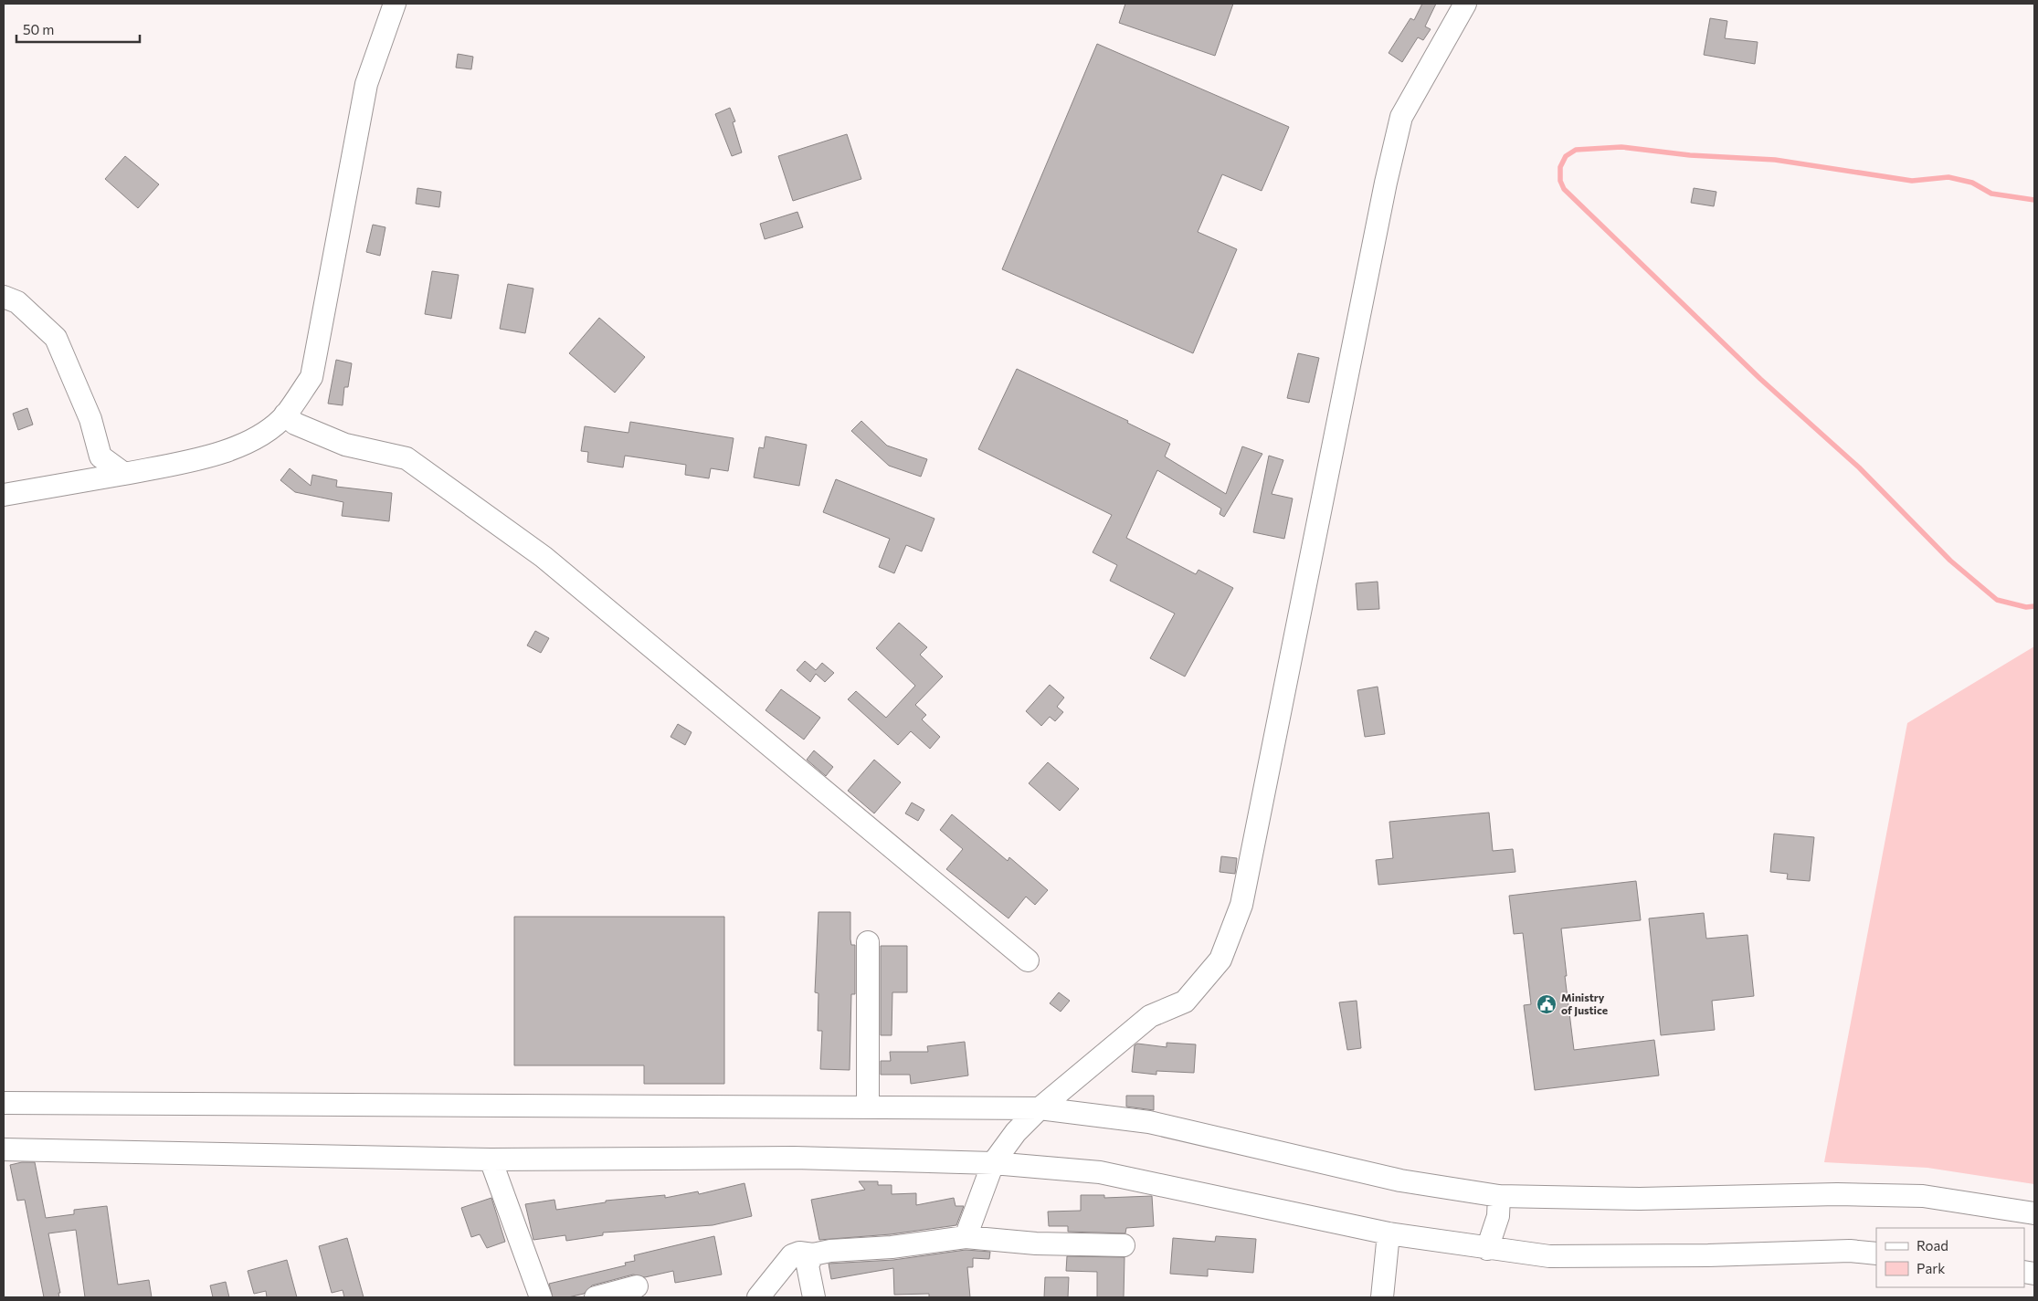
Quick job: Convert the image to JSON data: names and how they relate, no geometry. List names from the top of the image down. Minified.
{"places":{"public building":["Ministry of Justice"]},"legend":["Road","Park"],"scale_bar":"50 m"}
